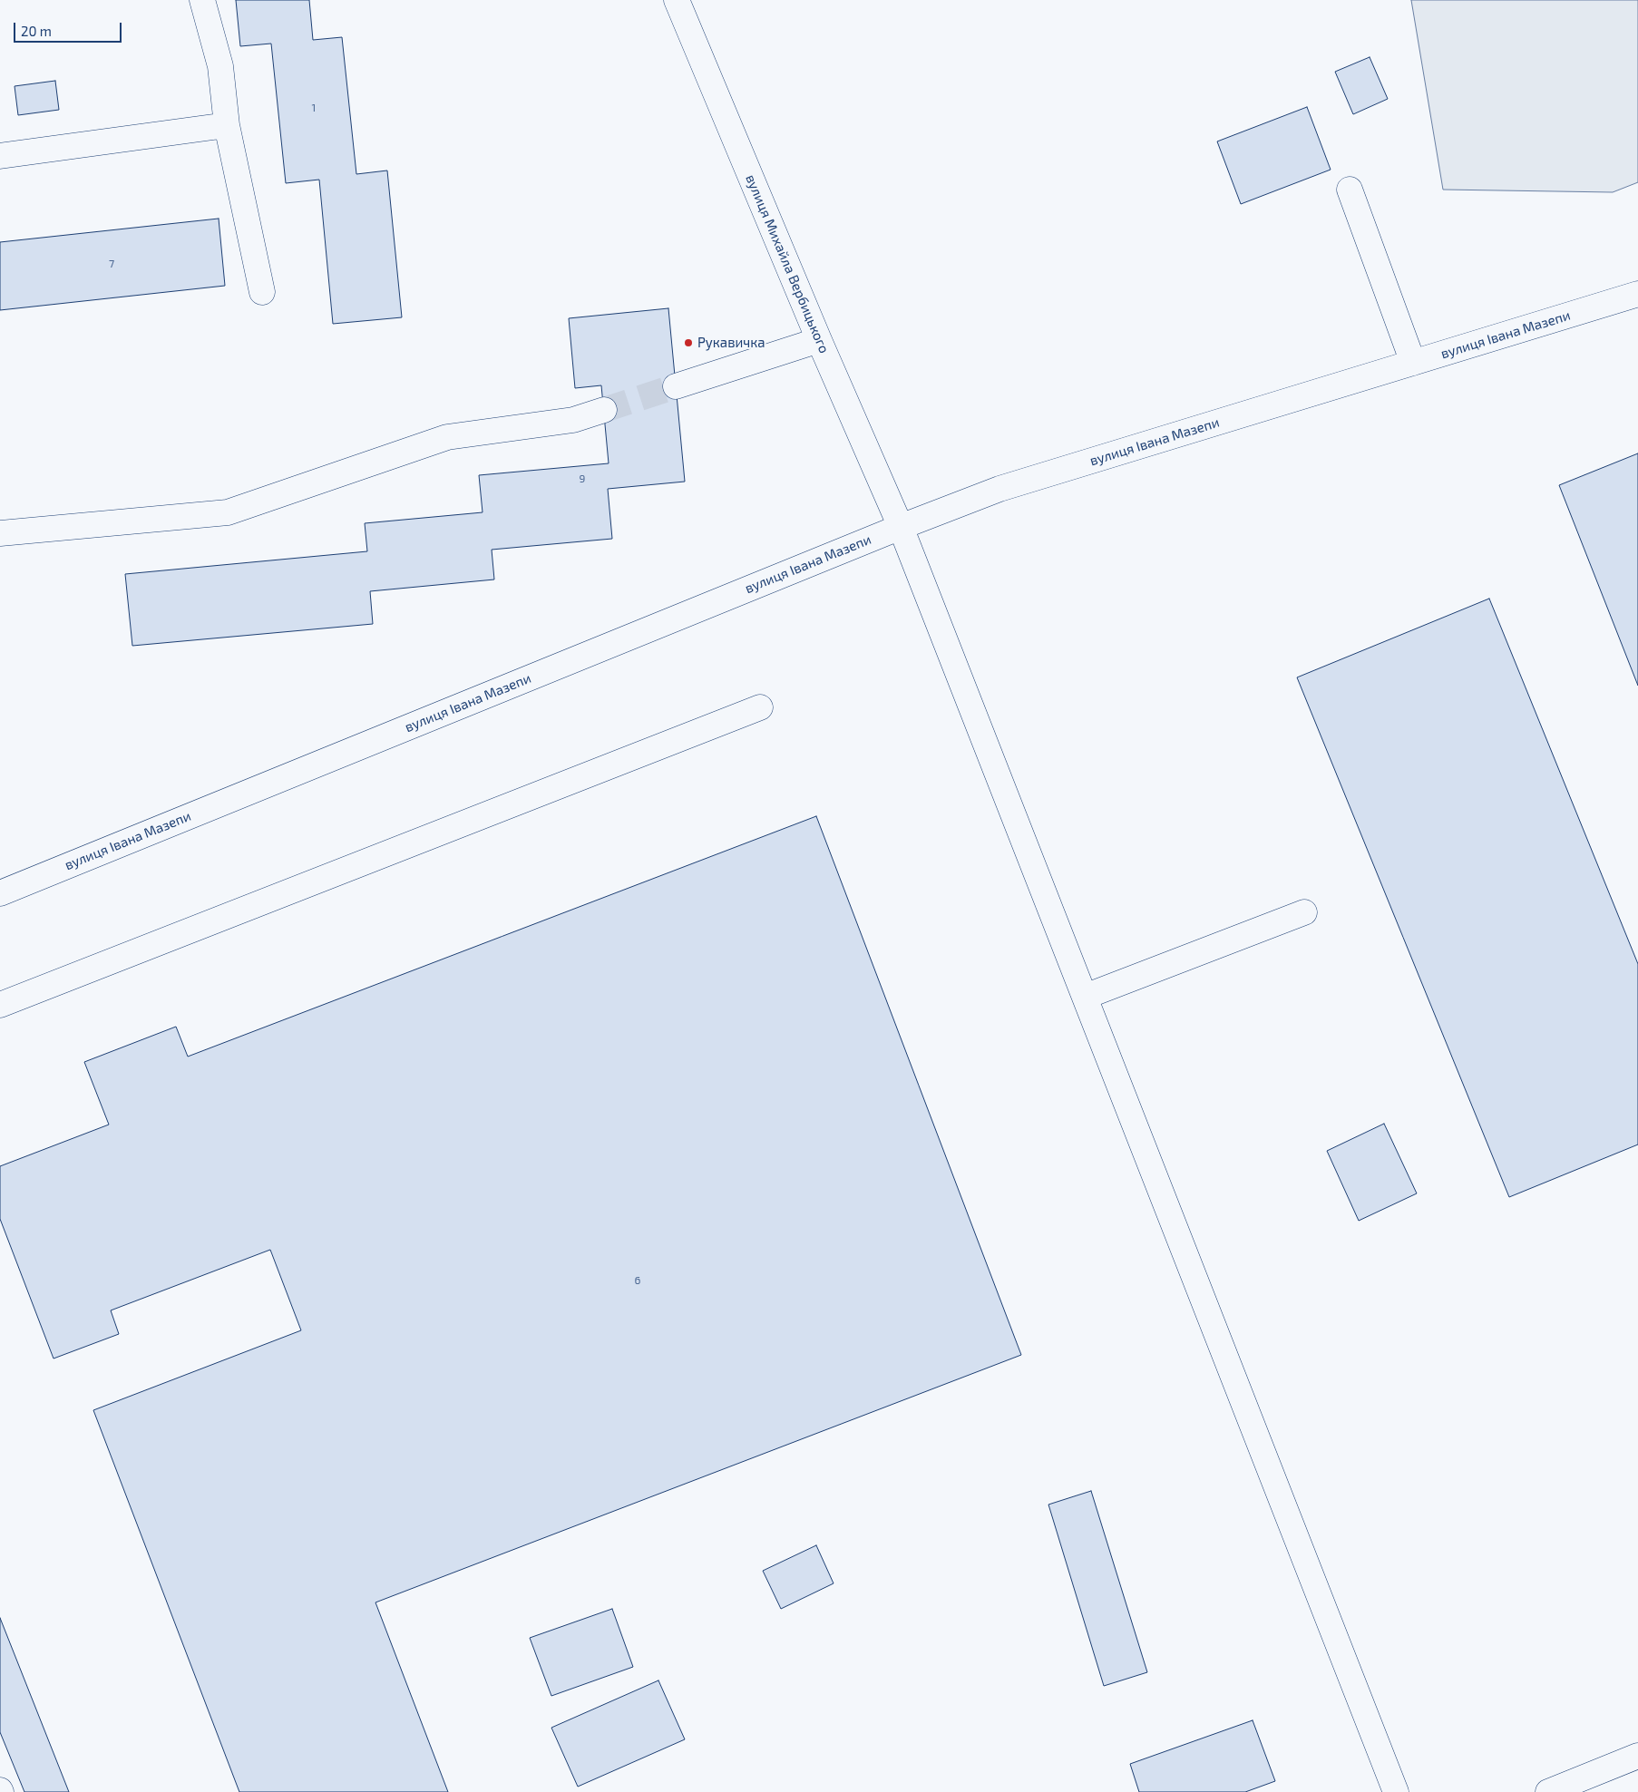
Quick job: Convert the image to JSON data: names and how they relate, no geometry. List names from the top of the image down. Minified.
{"streets":{"street":["вулиця Михайла Вербицького","вулиця Івана Мазепи"]},"crossings":[["вулиця Михайла Вербицького","вулиця Івана Мазепи"]],"places":["Рукавичка"],"house_numbers":["1","7","9","6"],"scale_bar":"20 m"}
